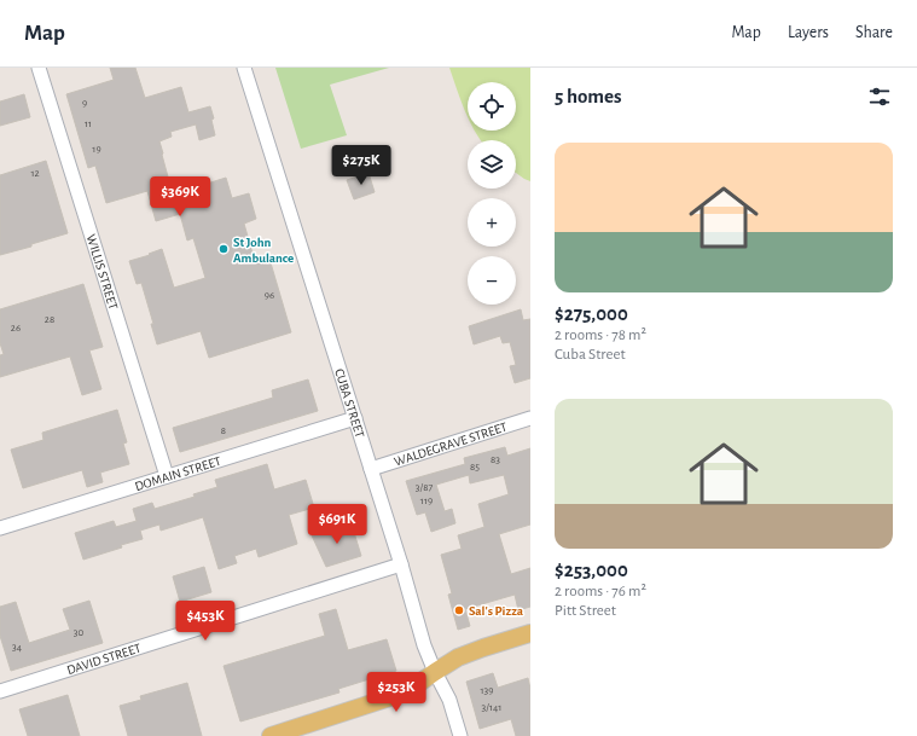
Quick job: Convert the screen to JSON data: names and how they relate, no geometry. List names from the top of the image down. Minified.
{"streets":{"street":["WILLIS STREET","CUBA STREET","WALDEGRAVE STREET","DOMAIN STREET","DAVID STREET"]},"crossings":[["WILLIS STREET","DOMAIN STREET"],["CUBA STREET","WALDEGRAVE STREET"],["CUBA STREET","DOMAIN STREET"],["CUBA STREET","DAVID STREET"]],"places":["St John Ambulance","Sal's Pizza"],"house_numbers":["9","11","19","12","96","28","26","8","83","85","3/87","119","30","34","139","3/141"],"page":{"header":"Map","nav":["Map","Layers","Share"],"heading":"5 homes","map_buttons":["+","−"],"list":[{"name":"$275,000","note":"2 rooms · 78 m² · Cuba Street"},{"name":"$253,000","note":"2 rooms · 76 m² · Pitt Street"}],"price":["$275K","$369K","$691K","$453K","$253K"]}}
